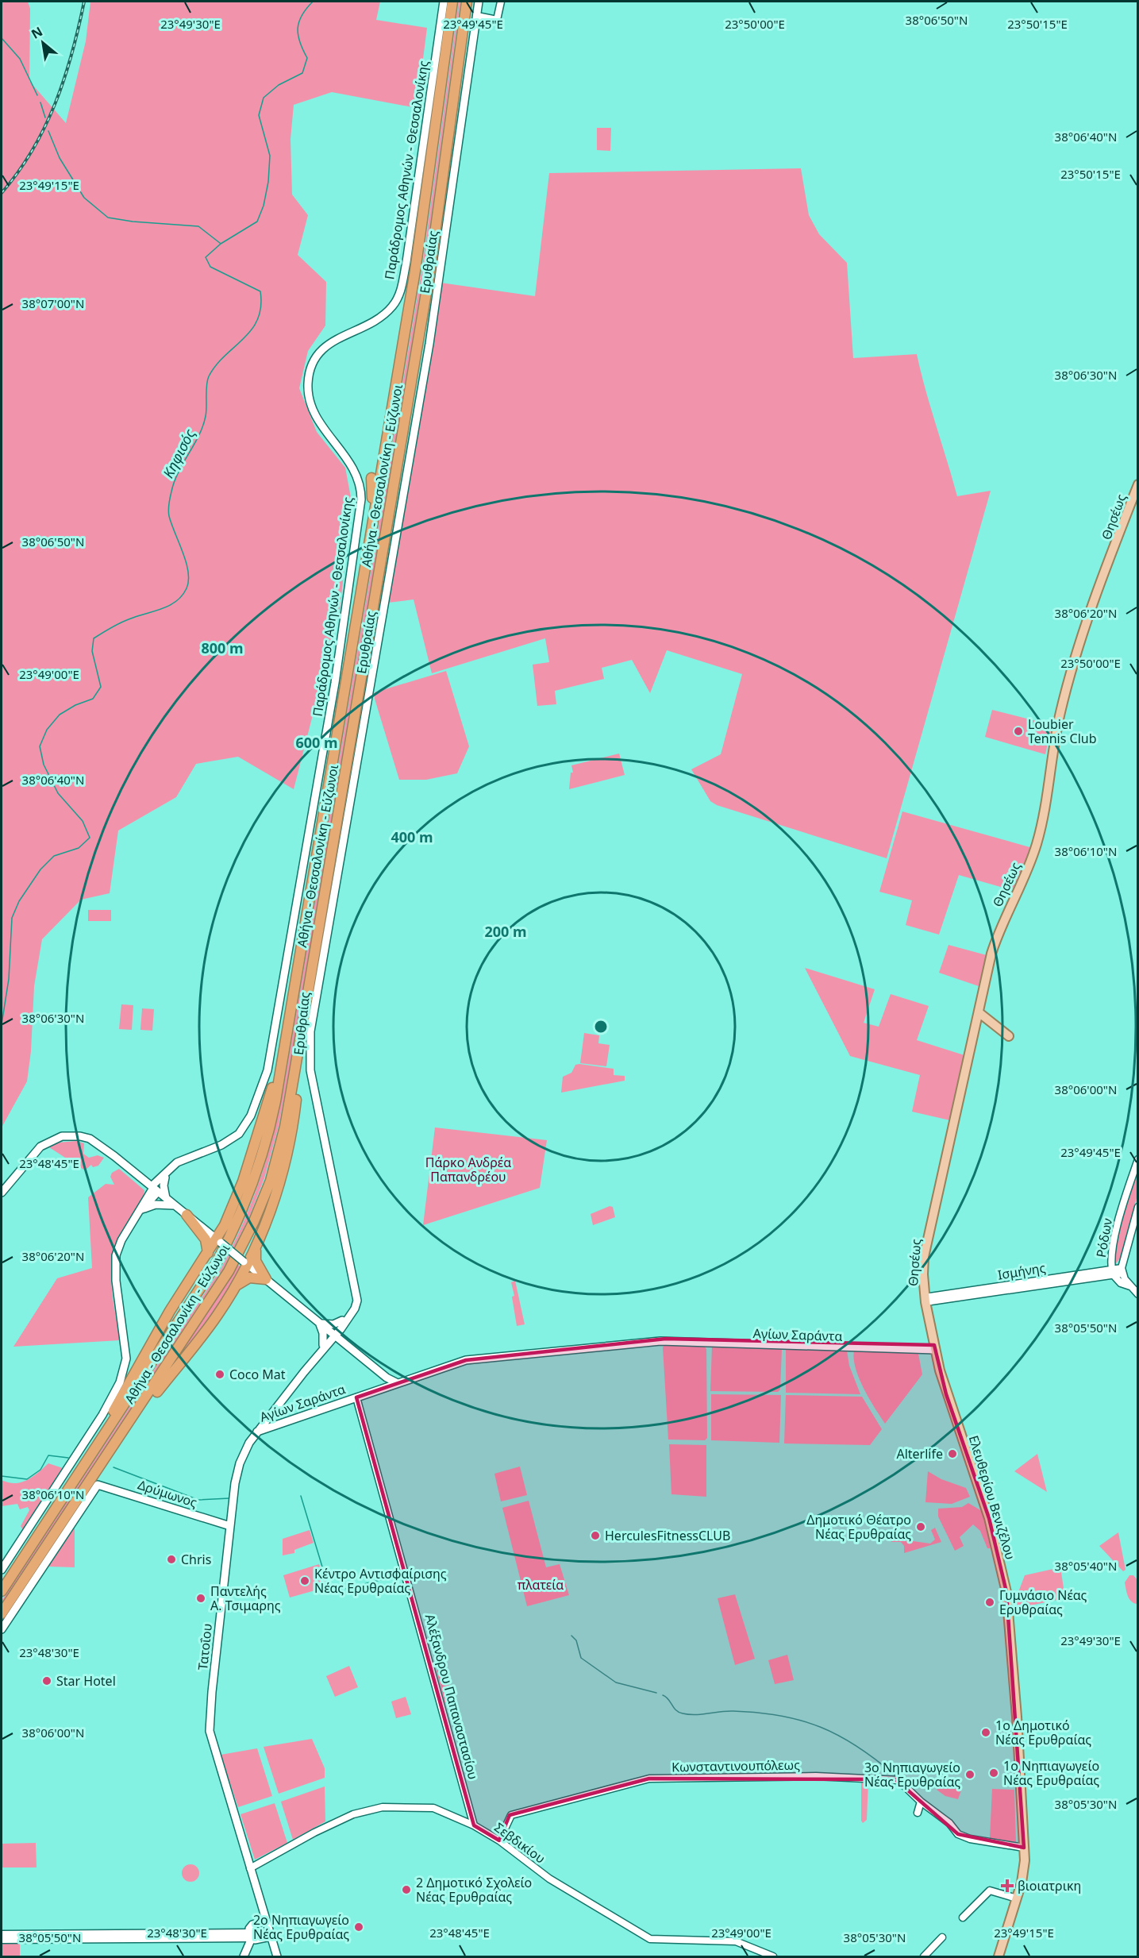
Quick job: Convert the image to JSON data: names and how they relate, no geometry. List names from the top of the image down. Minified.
{"streets":{"highway":["Αθήνα - Θεσσαλονίκη - Εύζωνοι"],"main road":["Παράδρομος Αθηνών - Θεσσαλονίκης","Ερυθραίας","Θησέως","Αγίων Σαράντα","Δρύμωνος","Ελευθερίου Βενιζέλου","Τατοΐου"],"street":["Ρόδων","Ισμήνης","Αλέξανδρου Παπαναστασίου","Κωνσταντινουπόλεως","Σεβδικίου"]},"crossings":[["Ερυθραίας","Τατοΐου"],["Θησέως","Ισμήνης"],["Θησέως","Ελευθερίου Βενιζέλου"],["Ρόδων","Ισμήνης"],["Ισμήνης","Ελευθερίου Βενιζέλου"],["Αγίων Σαράντα","Ελευθερίου Βενιζέλου"],["Αγίων Σαράντα","Τατοΐου"],["Αγίων Σαράντα","Αλέξανδρου Παπαναστασίου"],["Δρύμωνος","Τατοΐου"],["Ελευθερίου Βενιζέλου","Κωνσταντινουπόλεως"],["Τατοΐου","Σεβδικίου"],["Αλέξανδρου Παπαναστασίου","Σεβδικίου"],["Κωνσταντινουπόλεως","Σεβδικίου"]],"water":["Κηφισός"],"parks":["Πάρκο Ανδρέα Παπανδρέου","πλατεία"],"places":{"other":["Loubier Tennis Club","Coco Mat","Alterlife","Δημοτικό Θέατρο Νέας Ερυθραίας","HerculesFitnessCLUB","Chris","Κέντρο Αντισφαίρισης Νέας Ερυθραίας","Παντελής Α. Τσιμαρης","Γυμνάσιο Νέας Ερυθραίας","Star Hotel","1ο Δημοτικό Νέας Ερυθραίας","1ο Νηπιαγωγείο Νέας Ερυθραίας","3ο Νηπιαγωγείο Νέας Ερυθραίας","2 Δημοτικό Σχολείο Νέας Ερυθραίας","2ο Νηπιαγωγείο Νέας Ερυθραίας"],"health":["βιοιατρικη"]},"north":"top left","coordinates":["38°06'50\"N","23°49'30\"E","23°49'45\"E","23°50'00\"E","23°50'15\"E","38°06'40\"N","23°49'15\"E","38°07'00\"N","38°06'30\"N","38°06'20\"N","23°49'00\"E","38°06'10\"N","38°06'00\"N","23°48'45\"E","38°05'50\"N","38°05'40\"N","23°48'30\"E","38°05'30\"N"],"rings":["800 m","600 m","400 m","200 m"]}
